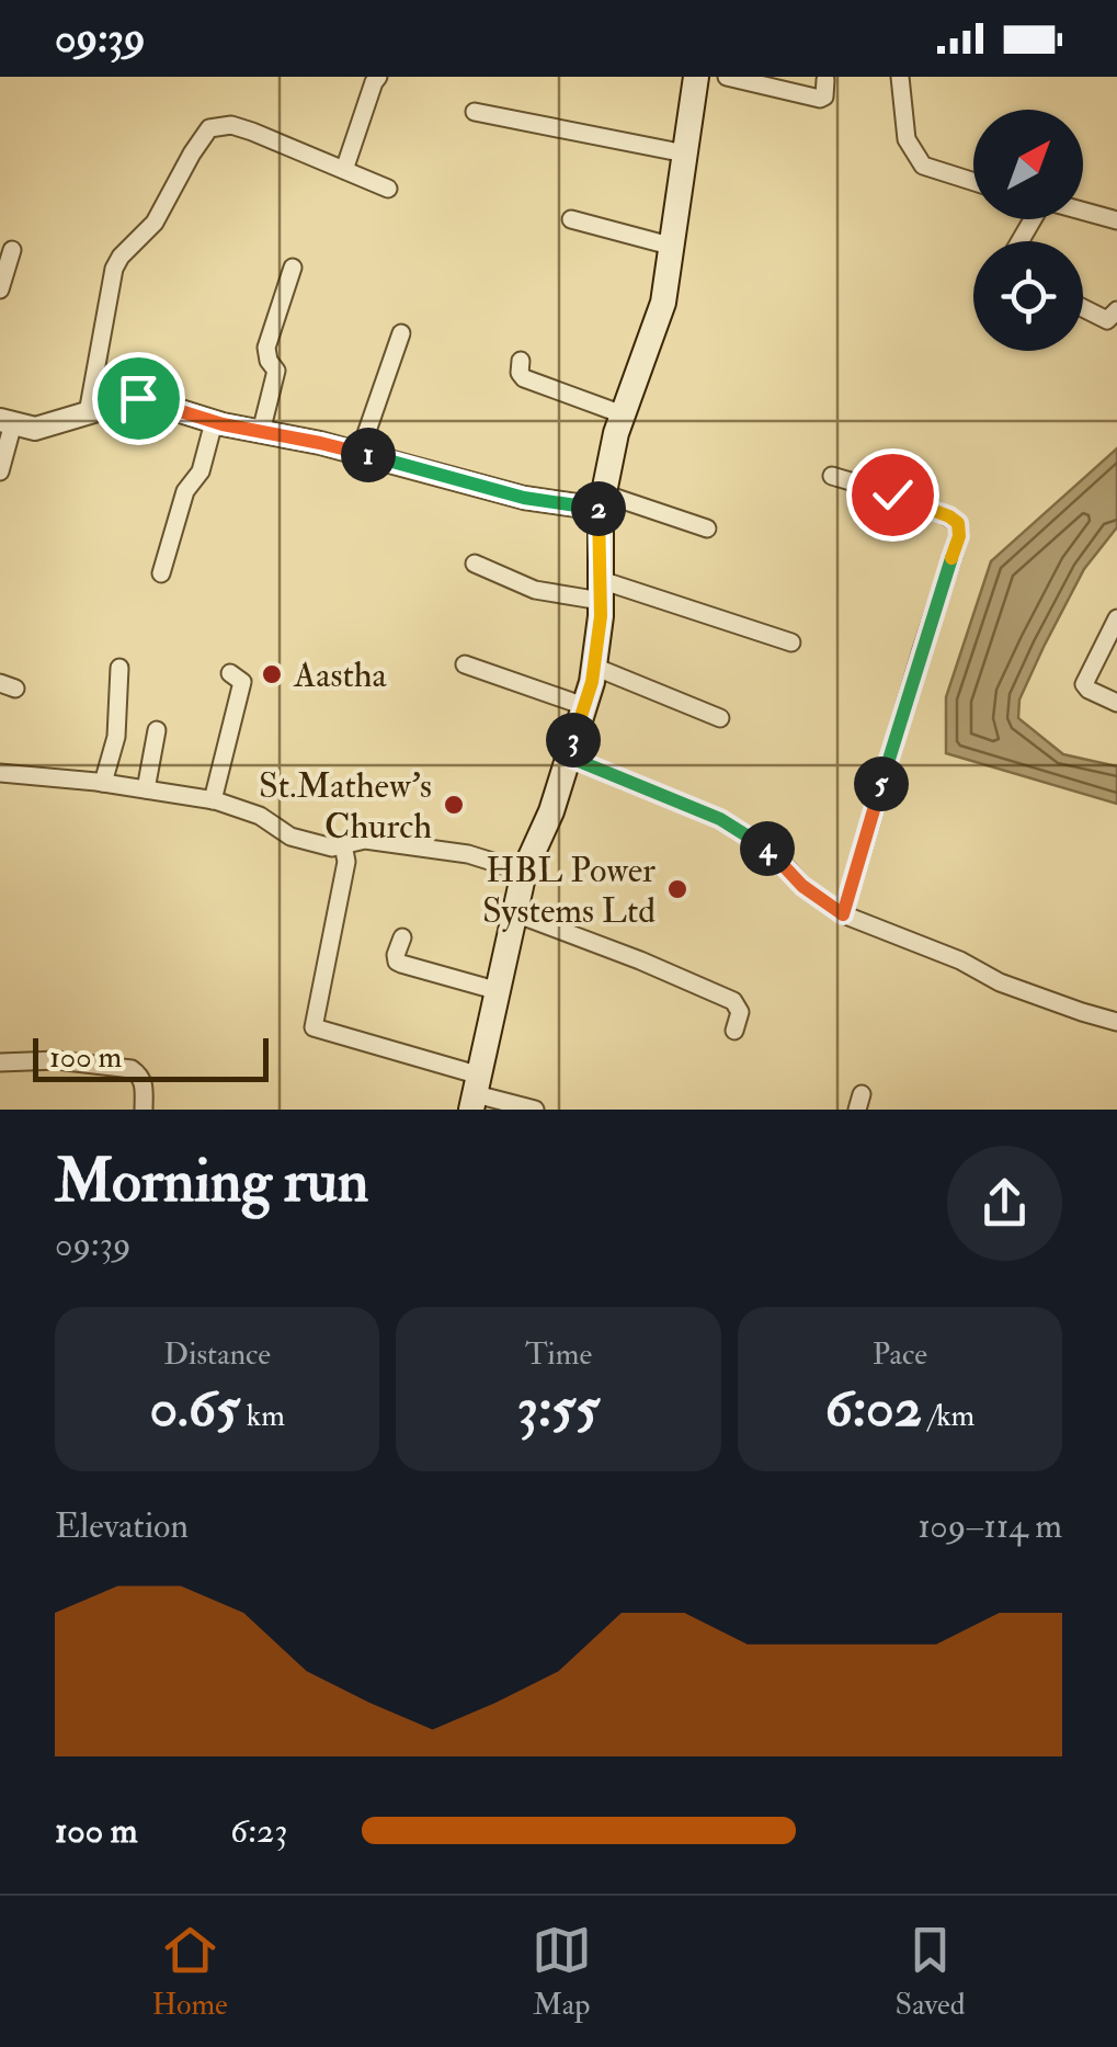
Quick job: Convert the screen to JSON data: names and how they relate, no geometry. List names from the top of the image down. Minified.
{"places":["Aastha","St.Mathew's Church","HBL Power Systems Ltd"],"scale_bar":"100 m","north":"top right","page":{"status":"09:39","pins":["1","2","3","5","4"],"scale":"100 m","heading":["Morning run","09:39"],"stats":[["Distance","0.65 km"],["Time","3:55"],["Pace","6:02 /km"]],"chart":["Elevation","109–114 m"],"list":[{"name":"100 m","note":"6:23"}],"tabs":["Home","Map","Saved"]}}
